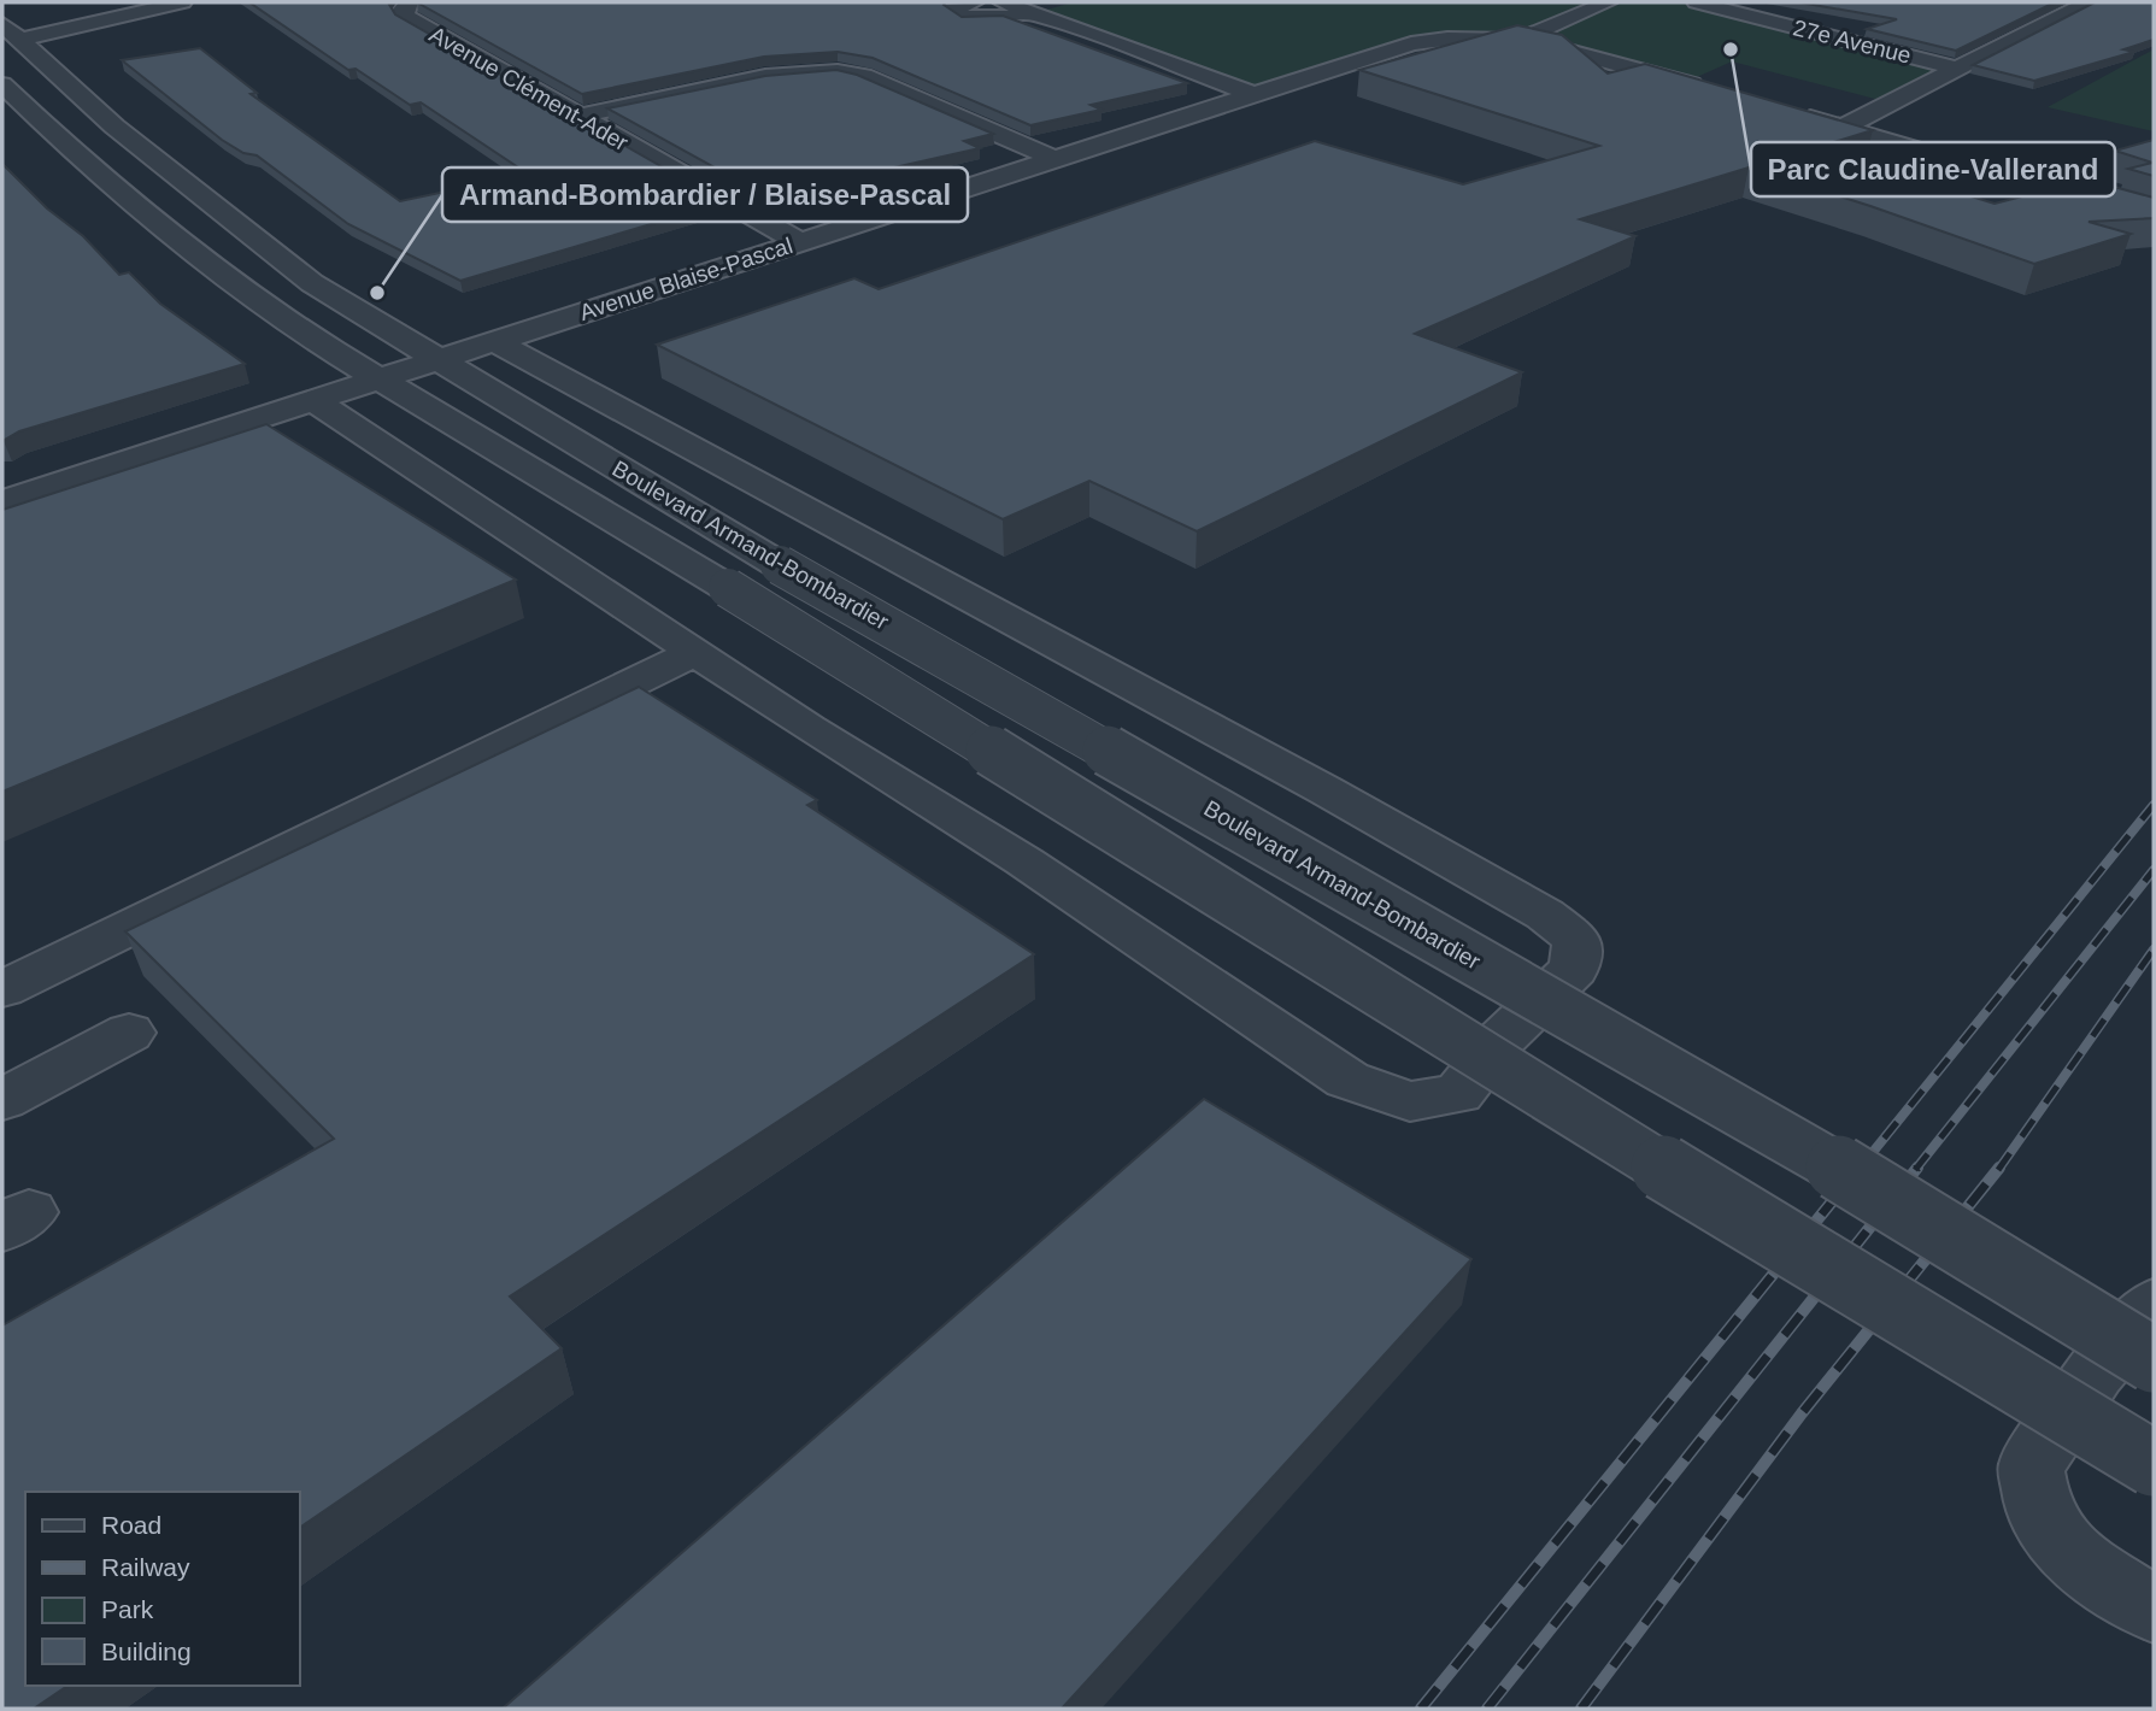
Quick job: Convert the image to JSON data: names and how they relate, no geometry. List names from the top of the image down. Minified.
{"streets":{"street":["27e Avenue","Avenue Clément-Ader","Avenue Blaise-Pascal","Boulevard Armand-Bombardier"]},"crossings":[["Avenue Clément-Ader","Avenue Blaise-Pascal"],["Avenue Blaise-Pascal","Boulevard Armand-Bombardier"]],"places":["Parc Claudine-Vallerand","Armand-Bombardier / Blaise-Pascal"],"legend":["Road","Railway","Park","Building"]}
